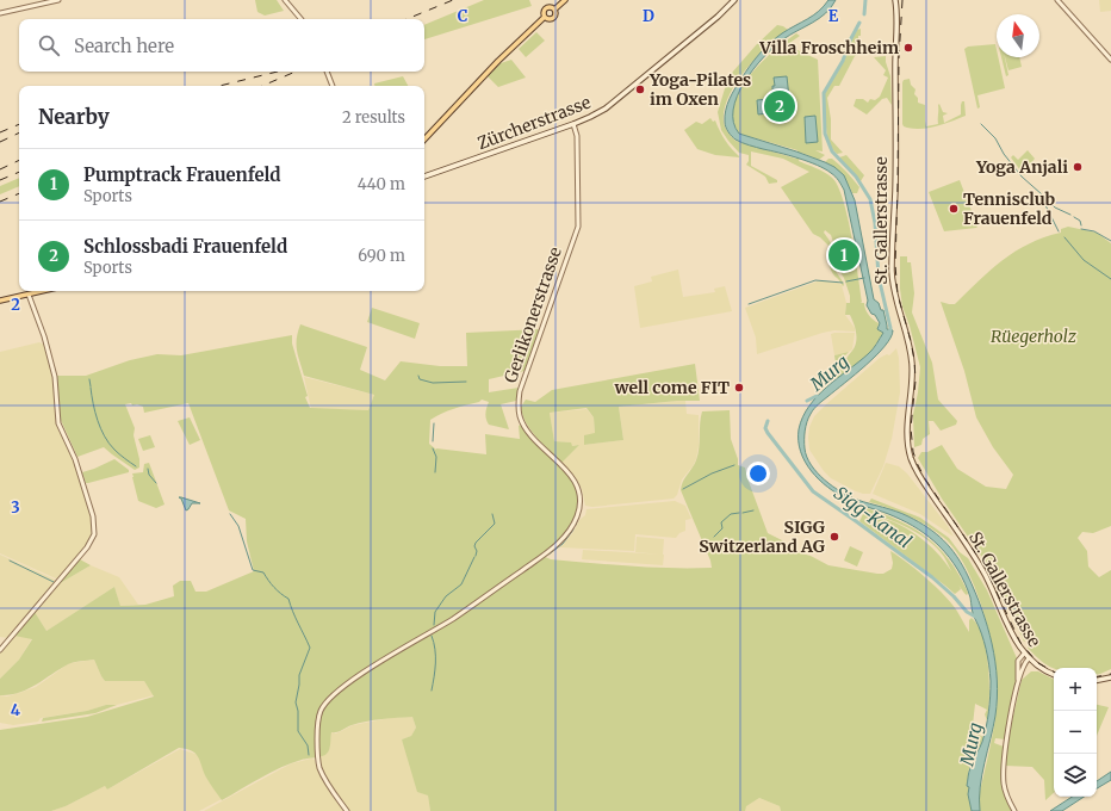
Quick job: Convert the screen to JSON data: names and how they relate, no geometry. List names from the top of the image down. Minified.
{"streets":{"main road":["Zürcherstrasse","St. Gallerstrasse"],"street":["Gerlikonerstrasse"]},"crossings":[["Zürcherstrasse","Gerlikonerstrasse"]],"water":["Murg","Sigg-Kanal"],"parks":["Rüegerholz"],"places":["Villa Froschheim","Yoga-Pilates im Oxen","Yoga Anjali","Tennisclub Frauenfeld","well come FIT","SIGG Switzerland AG"],"north":"top","page":{"search":"Search here","heading":["Nearby","2 results"],"pins":["2","1"],"list":[{"mark":"1","name":"Pumptrack Frauenfeld","note":"Sports","value":"440 m"},{"mark":"2","name":"Schlossbadi Frauenfeld","note":"Sports","value":"690 m"}],"map_buttons":["+","−"]},"grid":{"columns":["C","D","E"],"rows":["2","3","4"]}}
